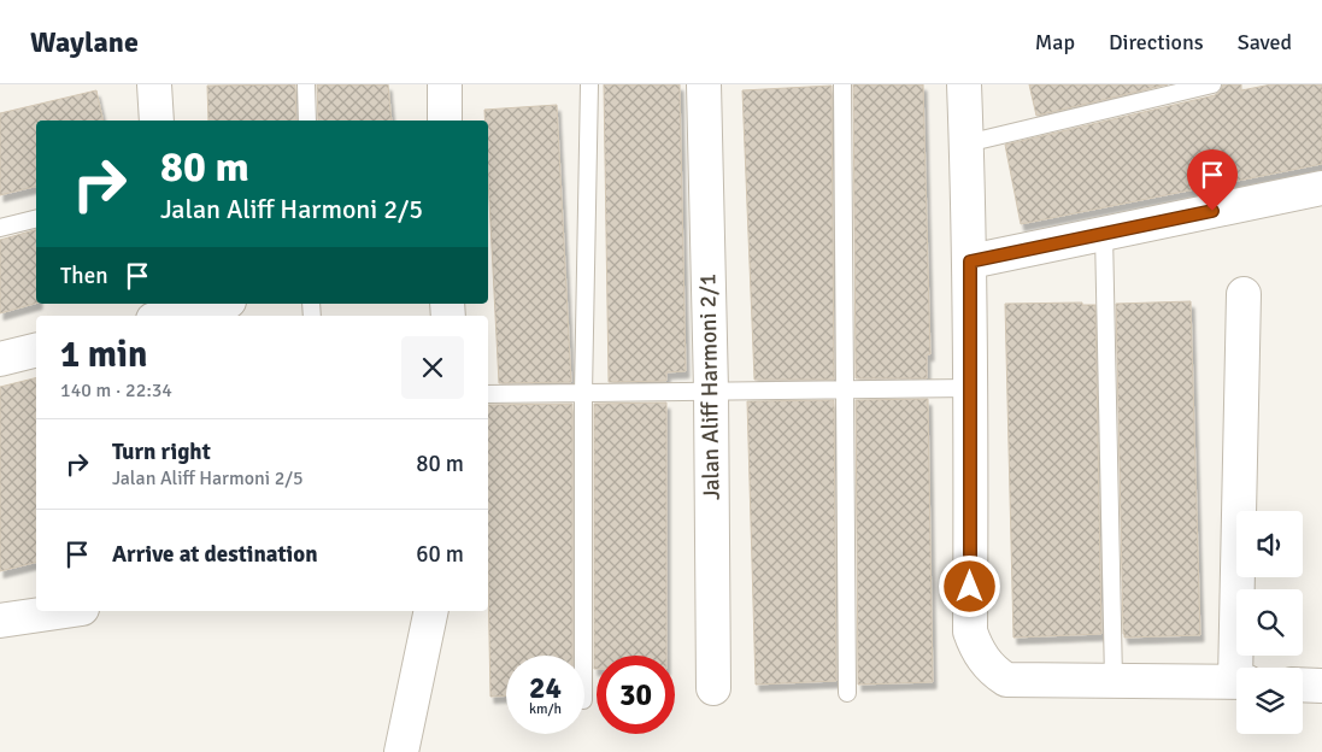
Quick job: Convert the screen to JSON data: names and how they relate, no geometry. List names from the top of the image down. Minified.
{"streets":{"street":["Jalan Aliff Harmoni 2/1"]},"page":{"header":"Waylane","nav":["Map","Directions","Saved"],"turn":["80 m","Jalan Aliff Harmoni 2/5"],"then":"Then","heading":["1 min","140 m · 22:34"],"list":[{"name":"Turn right","note":"Jalan Aliff Harmoni 2/5","value":"80 m"},{"name":"Arrive at destination","value":"60 m"}],"speed":"24 km/h","limit":"30"}}
